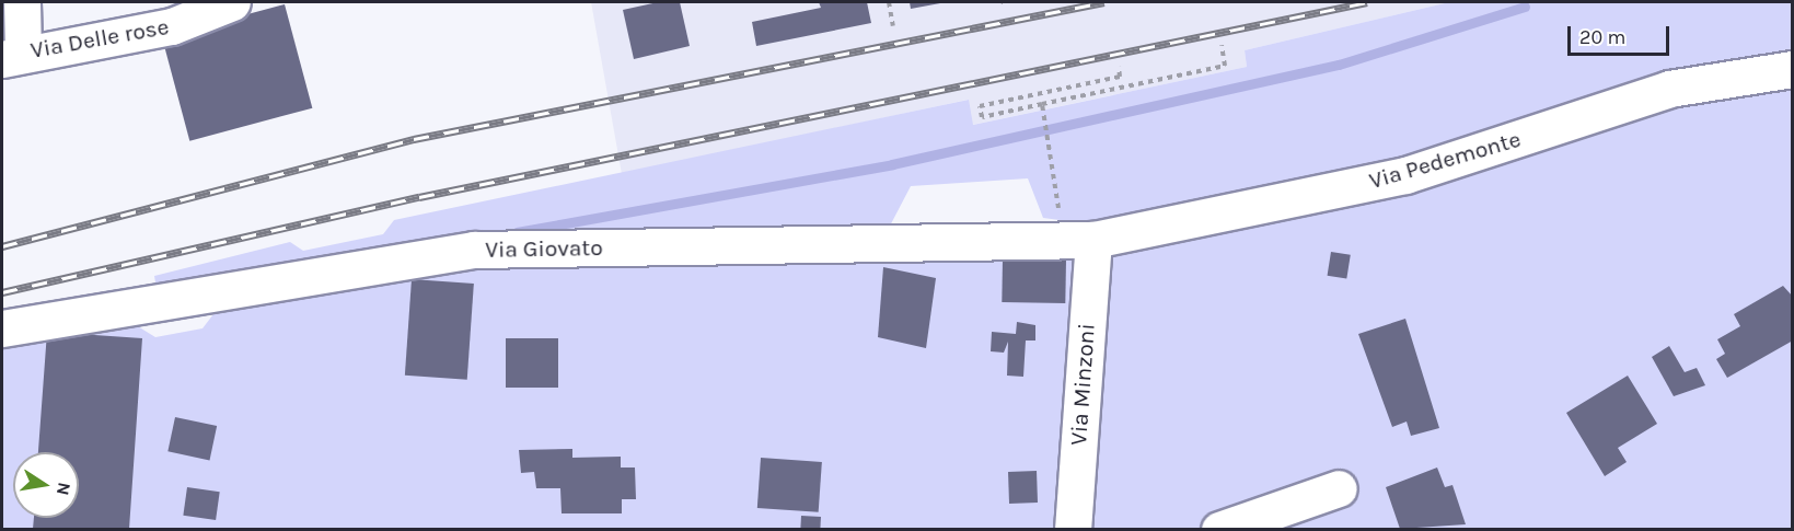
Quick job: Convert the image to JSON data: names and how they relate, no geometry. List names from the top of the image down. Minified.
{"streets":{"street":["Via Delle rose","Via Pedemonte","Via Giovato","Via Minzoni"]},"crossings":[["Via Pedemonte","Via Giovato"],["Via Pedemonte","Via Minzoni"],["Via Giovato","Via Minzoni"]],"scale_bar":"20 m","north":"right"}
